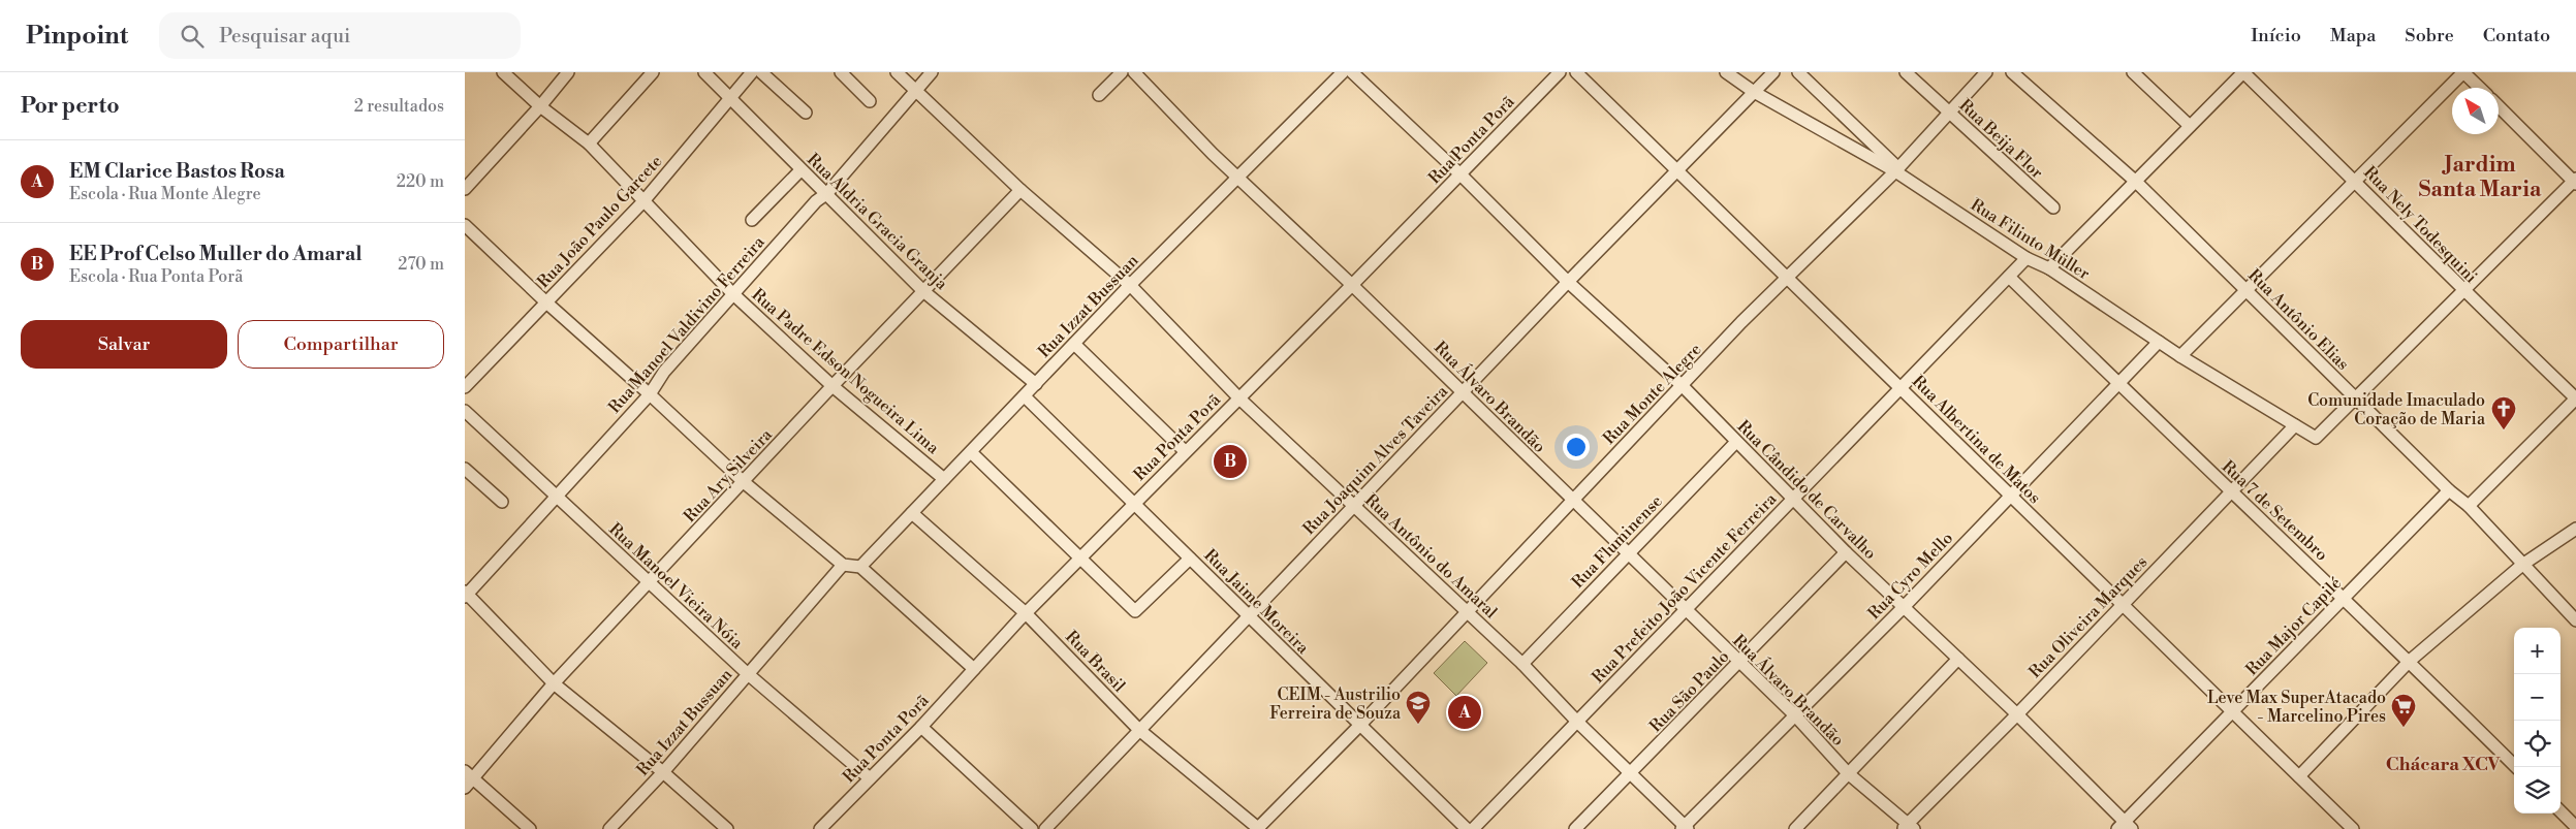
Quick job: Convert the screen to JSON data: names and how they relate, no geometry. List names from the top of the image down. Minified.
{"streets":{"street":["Rua Beija Flor","Rua Ponta Porã","Rua João Paulo Garcete","Rua Aldria Gracia Granja","Rua Nely Todesquini","Rua Filinto Müller","Rua Izzat Bussuan","Rua Antônio Elias","Rua Manoel Valdivino Ferreira","Rua Padre Edson Nogueira Lima","Rua Monte Alegre","Rua Álvaro Brandão","Rua Albertina de Matos","Rua Joaquim Alves Taveira","Rua Ary Silveira","Rua Cândido de Carvalho","Rua 7 de Setembro","Rua Fluminense","Rua Antônio do Amaral","Rua Cyro Mello","Rua Manoel Vieira Nóia","Rua Prefeito João Vicente Ferreira","Rua Jaime Moreira","Rua Oliveira Marques","Rua Major Capilé","Rua Brasil","Rua São Paulo"]},"crossings":[["Rua Beija Flor","Rua Monte Alegre"],["Rua Ponta Porã","Rua Álvaro Brandão"],["Rua Ponta Porã","Rua Cândido de Carvalho"],["Rua Ponta Porã","Rua Antônio do Amaral"],["Rua Ponta Porã","Rua Manoel Vieira Nóia"],["Rua Ponta Porã","Rua Jaime Moreira"],["Rua Ponta Porã","Rua Brasil"],["Rua João Paulo Garcete","Rua Aldria Gracia Granja"],["Rua João Paulo Garcete","Rua Padre Edson Nogueira Lima"],["Rua Aldria Gracia Granja","Rua Izzat Bussuan"],["Rua Aldria Gracia Granja","Rua Manoel Valdivino Ferreira"],["Rua Aldria Gracia Granja","Rua Ary Silveira"],["Rua Filinto Müller","Rua Antônio Elias"],["Rua Filinto Müller","Rua Monte Alegre"],["Rua Filinto Müller","Rua Joaquim Alves Taveira"],["Rua Filinto Müller","Rua Cyro Mello"],["Rua Filinto Müller","Rua Prefeito João Vicente Ferreira"],["Rua Filinto Müller","Rua Oliveira Marques"],["Rua Izzat Bussuan","Rua Padre Edson Nogueira Lima"],["Rua Izzat Bussuan","Rua Álvaro Brandão"],["Rua Izzat Bussuan","Rua Antônio do Amaral"],["Rua Izzat Bussuan","Rua Manoel Vieira Nóia"],["Rua Izzat Bussuan","Rua Jaime Moreira"],["Rua Izzat Bussuan","Rua Brasil"],["Rua Antônio Elias","Rua Major Capilé"],["Rua Manoel Valdivino Ferreira","Rua Padre Edson Nogueira Lima"],["Rua Manoel Valdivino Ferreira","Rua Antônio do Amaral"],["Rua Manoel Valdivino Ferreira","Rua Manoel Vieira Nóia"],["Rua Padre Edson Nogueira Lima","Rua Ary Silveira"],["Rua Monte Alegre","Rua Álvaro Brandão"],["Rua Monte Alegre","Rua Albertina de Matos"],["Rua Monte Alegre","Rua Cândido de Carvalho"],["Rua Monte Alegre","Rua Antônio do Amaral"],["Rua Monte Alegre","Rua Jaime Moreira"],["Rua Monte Alegre","Rua Brasil"],["Rua Álvaro Brandão","Rua Joaquim Alves Taveira"],["Rua Álvaro Brandão","Rua Fluminense"],["Rua Álvaro Brandão","Rua Cyro Mello"],["Rua Álvaro Brandão","Rua Prefeito João Vicente Ferreira"],["Rua Álvaro Brandão","Rua Oliveira Marques"],["Rua Álvaro Brandão","Rua São Paulo"],["Rua Albertina de Matos","Rua Joaquim Alves Taveira"],["Rua Albertina de Matos","Rua Cyro Mello"],["Rua Albertina de Matos","Rua Prefeito João Vicente Ferreira"],["Rua Albertina de Matos","Rua Oliveira Marques"],["Rua Albertina de Matos","Rua Major Capilé"],["Rua Joaquim Alves Taveira","Rua Cândido de Carvalho"],["Rua Joaquim Alves Taveira","Rua Antônio do Amaral"],["Rua Joaquim Alves Taveira","Rua Jaime Moreira"],["Rua Joaquim Alves Taveira","Rua Brasil"],["Rua Ary Silveira","Rua Antônio do Amaral"],["Rua Ary Silveira","Rua Manoel Vieira Nóia"],["Rua Cândido de Carvalho","Rua Fluminense"],["Rua Cândido de Carvalho","Rua Cyro Mello"],["Rua Cândido de Carvalho","Rua Prefeito João Vicente Ferreira"],["Rua Cândido de Carvalho","Rua Oliveira Marques"],["Rua Cândido de Carvalho","Rua Major Capilé"],["Rua Cândido de Carvalho","Rua São Paulo"],["Rua 7 de Setembro","Rua Cyro Mello"],["Rua 7 de Setembro","Rua Prefeito João Vicente Ferreira"],["Rua 7 de Setembro","Rua Oliveira Marques"],["Rua 7 de Setembro","Rua Major Capilé"],["Rua Fluminense","Rua Antônio do Amaral"],["Rua Antônio do Amaral","Rua Cyro Mello"],["Rua Antônio do Amaral","Rua Prefeito João Vicente Ferreira"],["Rua Antônio do Amaral","Rua São Paulo"]],"districts":["Jardim Santa Maria","Chácara XCV"],"places":{"church":["Comunidade Imaculado Coração de Maria"],"school or university":["CEIM - Austrilio Ferreira de Souza"],"supermarket":["Leve Max SuperAtacado - Marcelino Pires"]},"north":"top left","page":{"header":"Pinpoint","search":"Pesquisar aqui","nav":["Início","Mapa","Sobre","Contato"],"heading":["Por perto","2 resultados"],"list":[{"mark":"A","name":"EM Clarice Bastos Rosa","note":"Escola · Rua Monte Alegre","value":"220 m"},{"mark":"B","name":"EE Prof Celso Muller do Amaral","note":"Escola · Rua Ponta Porã","value":"270 m"}],"buttons":["Salvar","Compartilhar"],"pins":["B","A"],"map_buttons":["+","−"]}}
